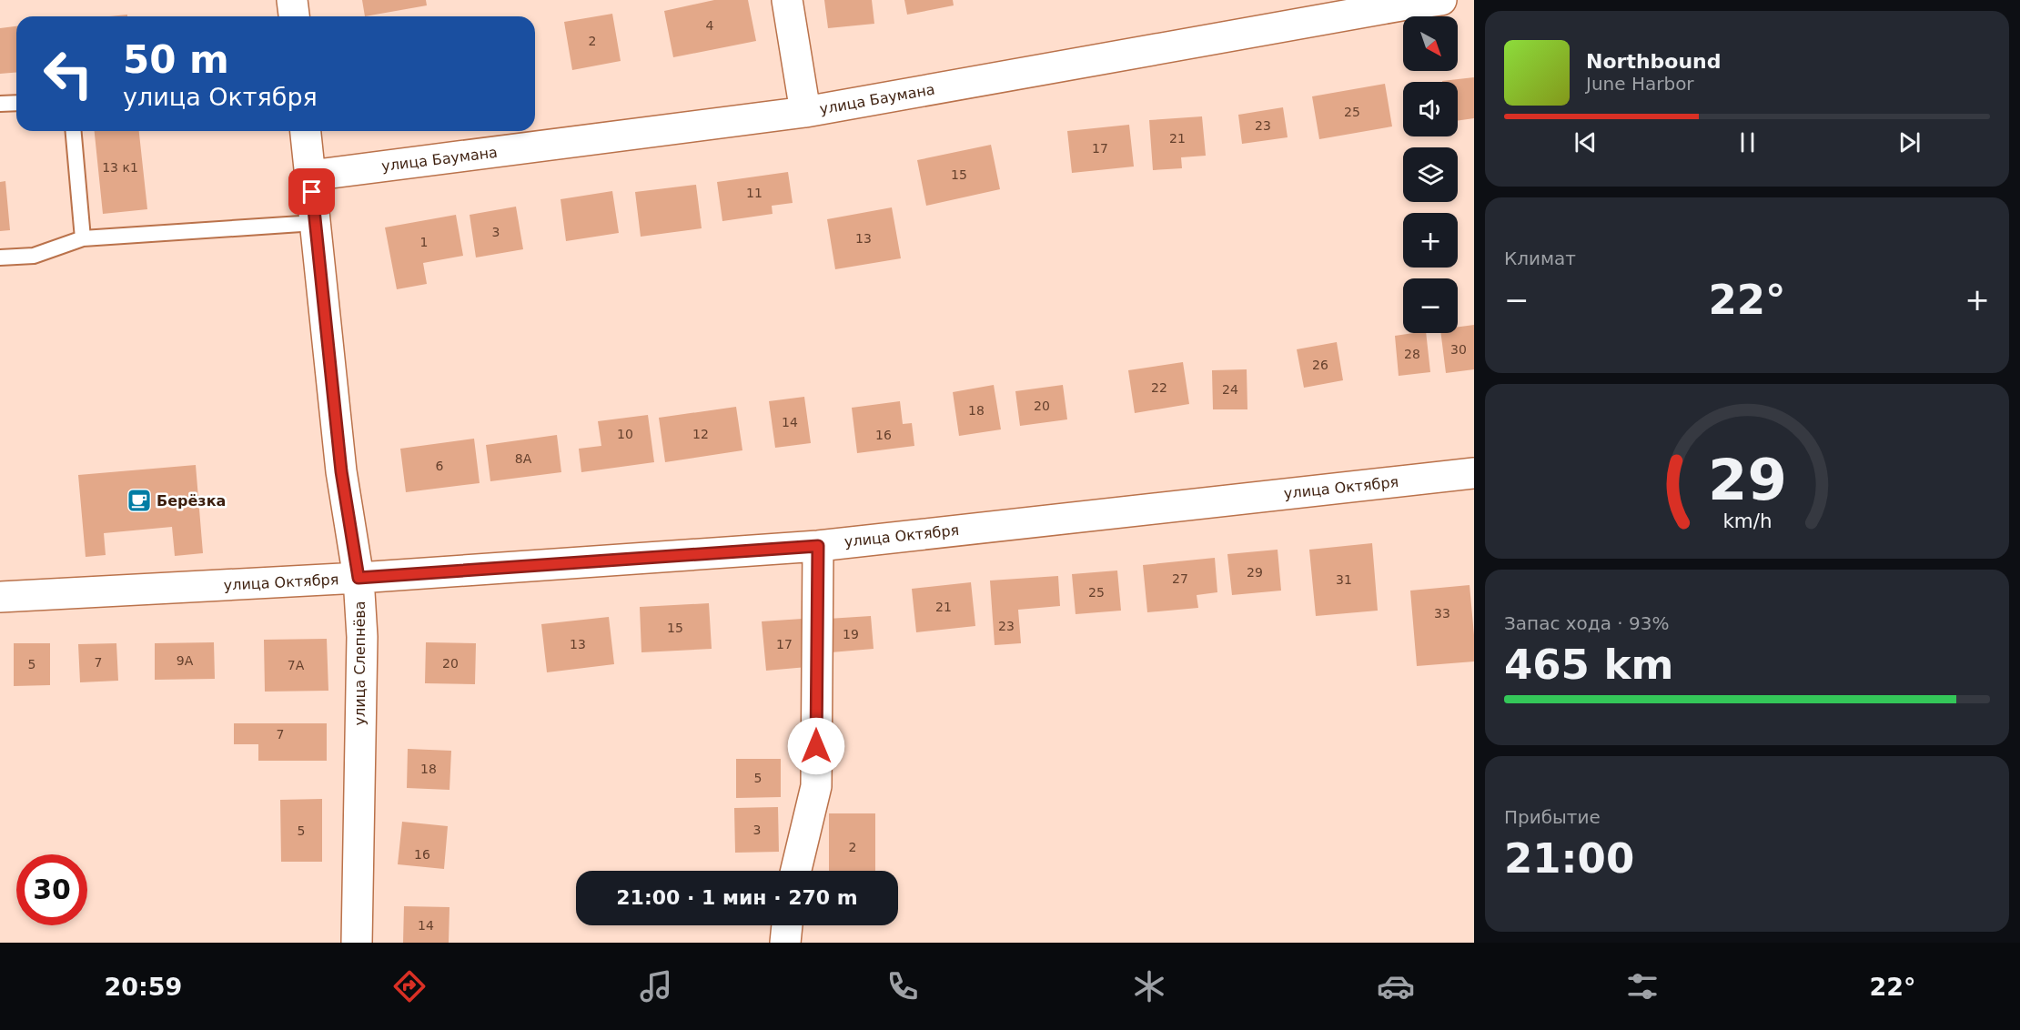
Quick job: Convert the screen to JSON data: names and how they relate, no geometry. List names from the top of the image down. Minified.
{"streets":{"street":["улица Баумана","улица Октября","улица Слепнёва"]},"crossings":[["улица Баумана","улица Слепнёва"],["улица Октября","улица Слепнёва"]],"places":{"cafe":["Берёзка"]},"house_numbers":["4","2","25","23","21","17","13 к1","15","11","3","13","1","30","28","26","22","24","20","18","14","10","12","16","8А","6","29","27","31","25","21","33","23","15","19","13","17","9А","7","20","5","7А","7","18","5","3","5","2","16","14"],"north":"bottom right","page":{"map_buttons":["+","−"],"turn":["50 m","улица Октября"],"song":["Northbound","June Harbor"],"tile":["Климат",["Запас хода · 93%","465 km"],["Прибытие","21:00"]],"heat":["−","22°","+"],"limit":"30","trip":"21:00 · 1 мин · 270 m","tabs":["20:59","22°"],"gauge":["29","km/h"]}}
